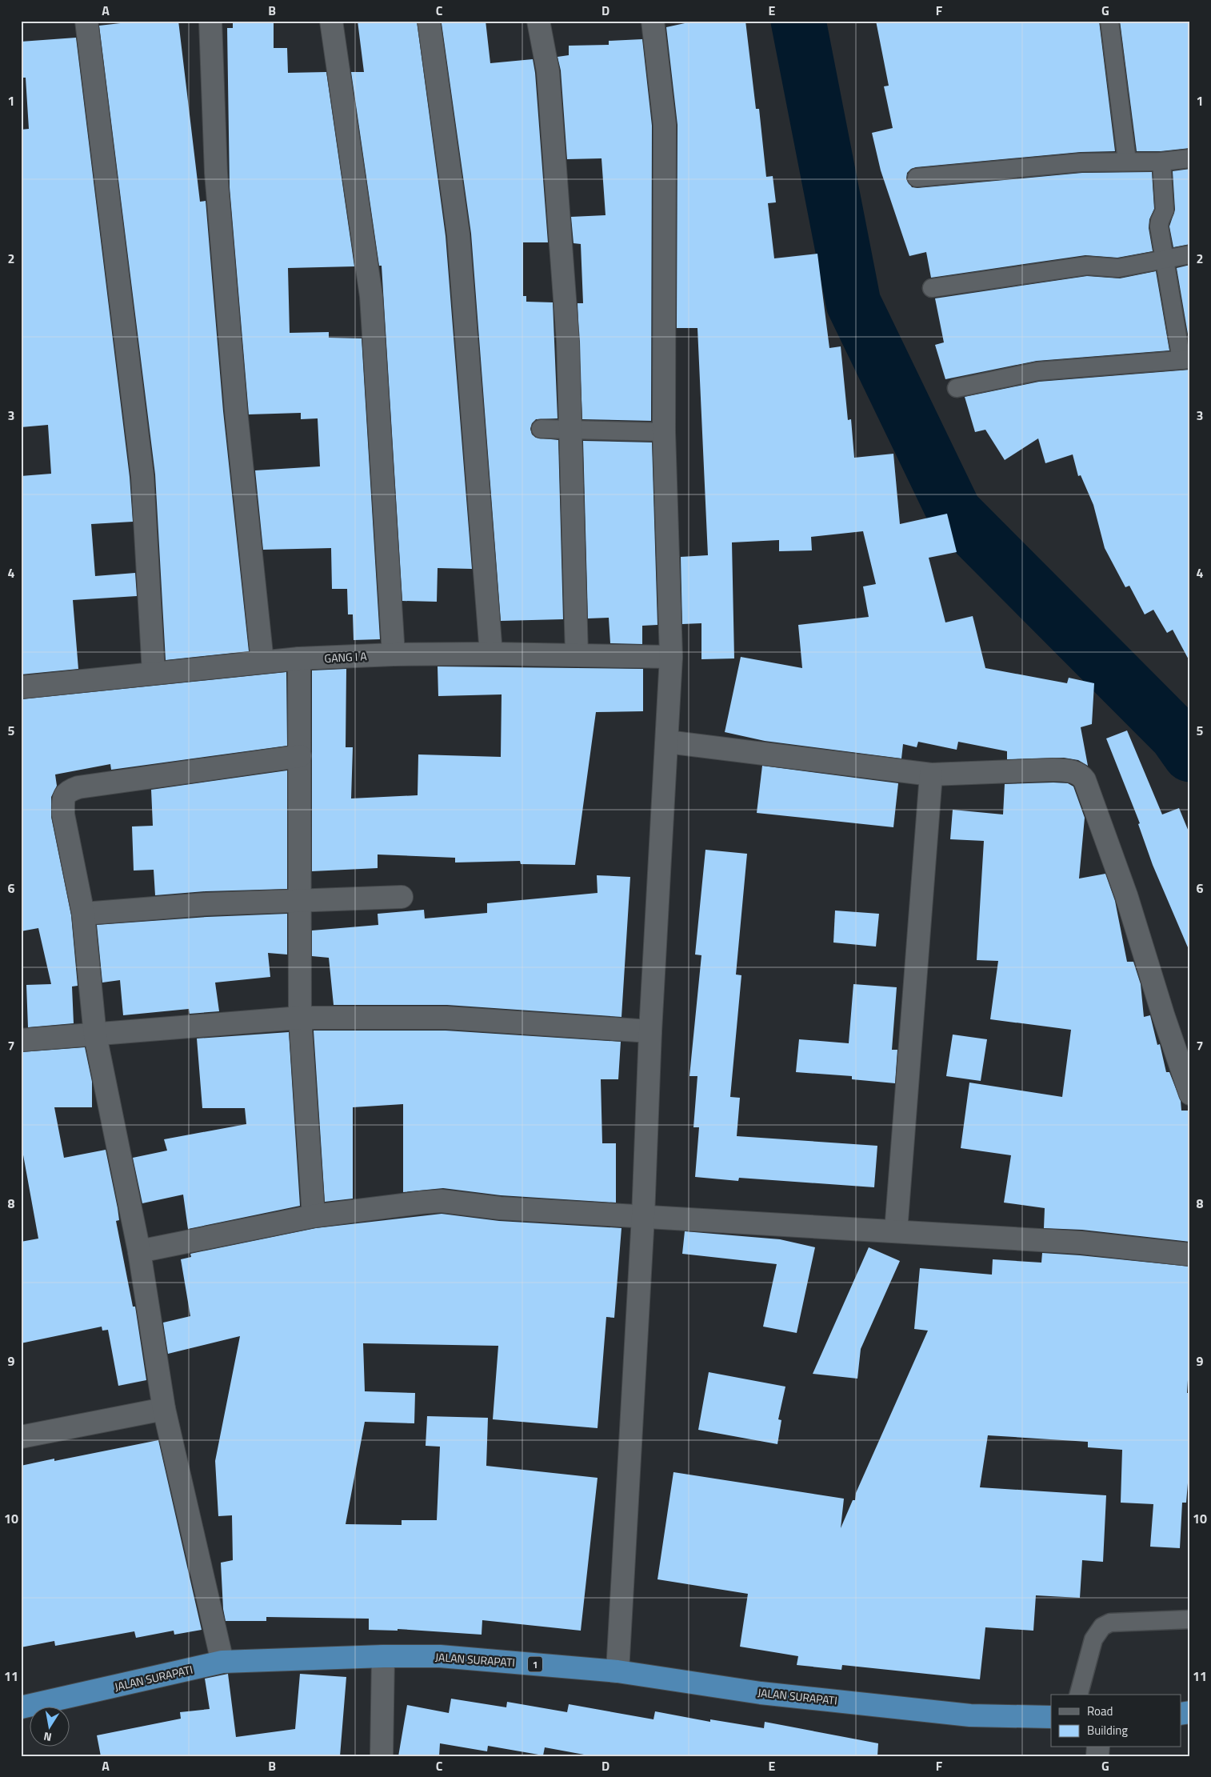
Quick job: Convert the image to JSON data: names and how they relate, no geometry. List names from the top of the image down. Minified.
{"streets":{"highway":["JALAN SURAPATI","1"],"street":["GANG I A"]},"legend":["Road","Building"],"north":"bottom","grid":{"columns":["A","B","C","D","E","F","G"],"rows":["1","2","3","4","5","6","7","8","9","10","11"]}}
